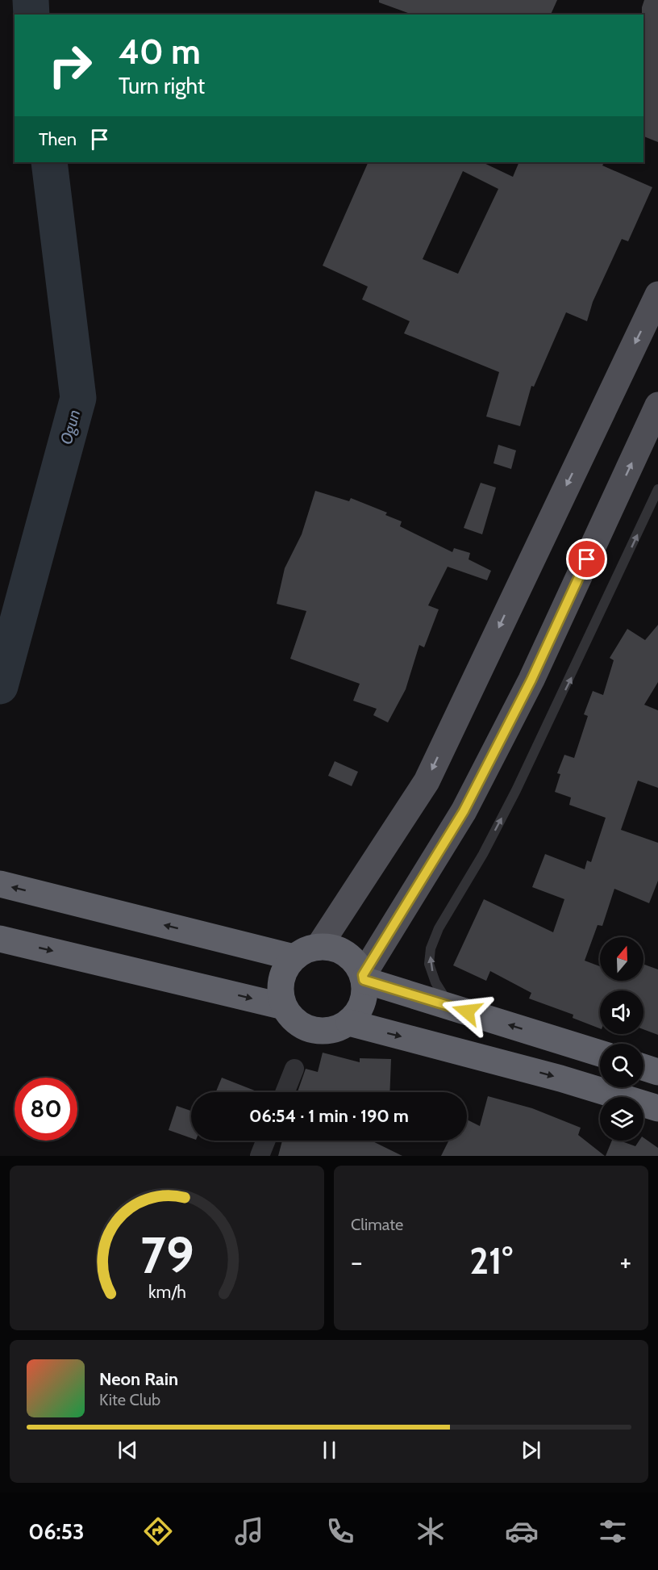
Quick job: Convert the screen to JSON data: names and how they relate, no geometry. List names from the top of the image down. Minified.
{"water":["Ogun"],"north":"top","page":{"turn":["40 m","Turn right"],"then":"Then","limit":"80","trip":"06:54 · 1 min · 190 m","tile":"Climate","heat":["−","21°","+"],"song":["Neon Rain","Kite Club"],"tabs":"06:53","gauge":["79","km/h"]}}
